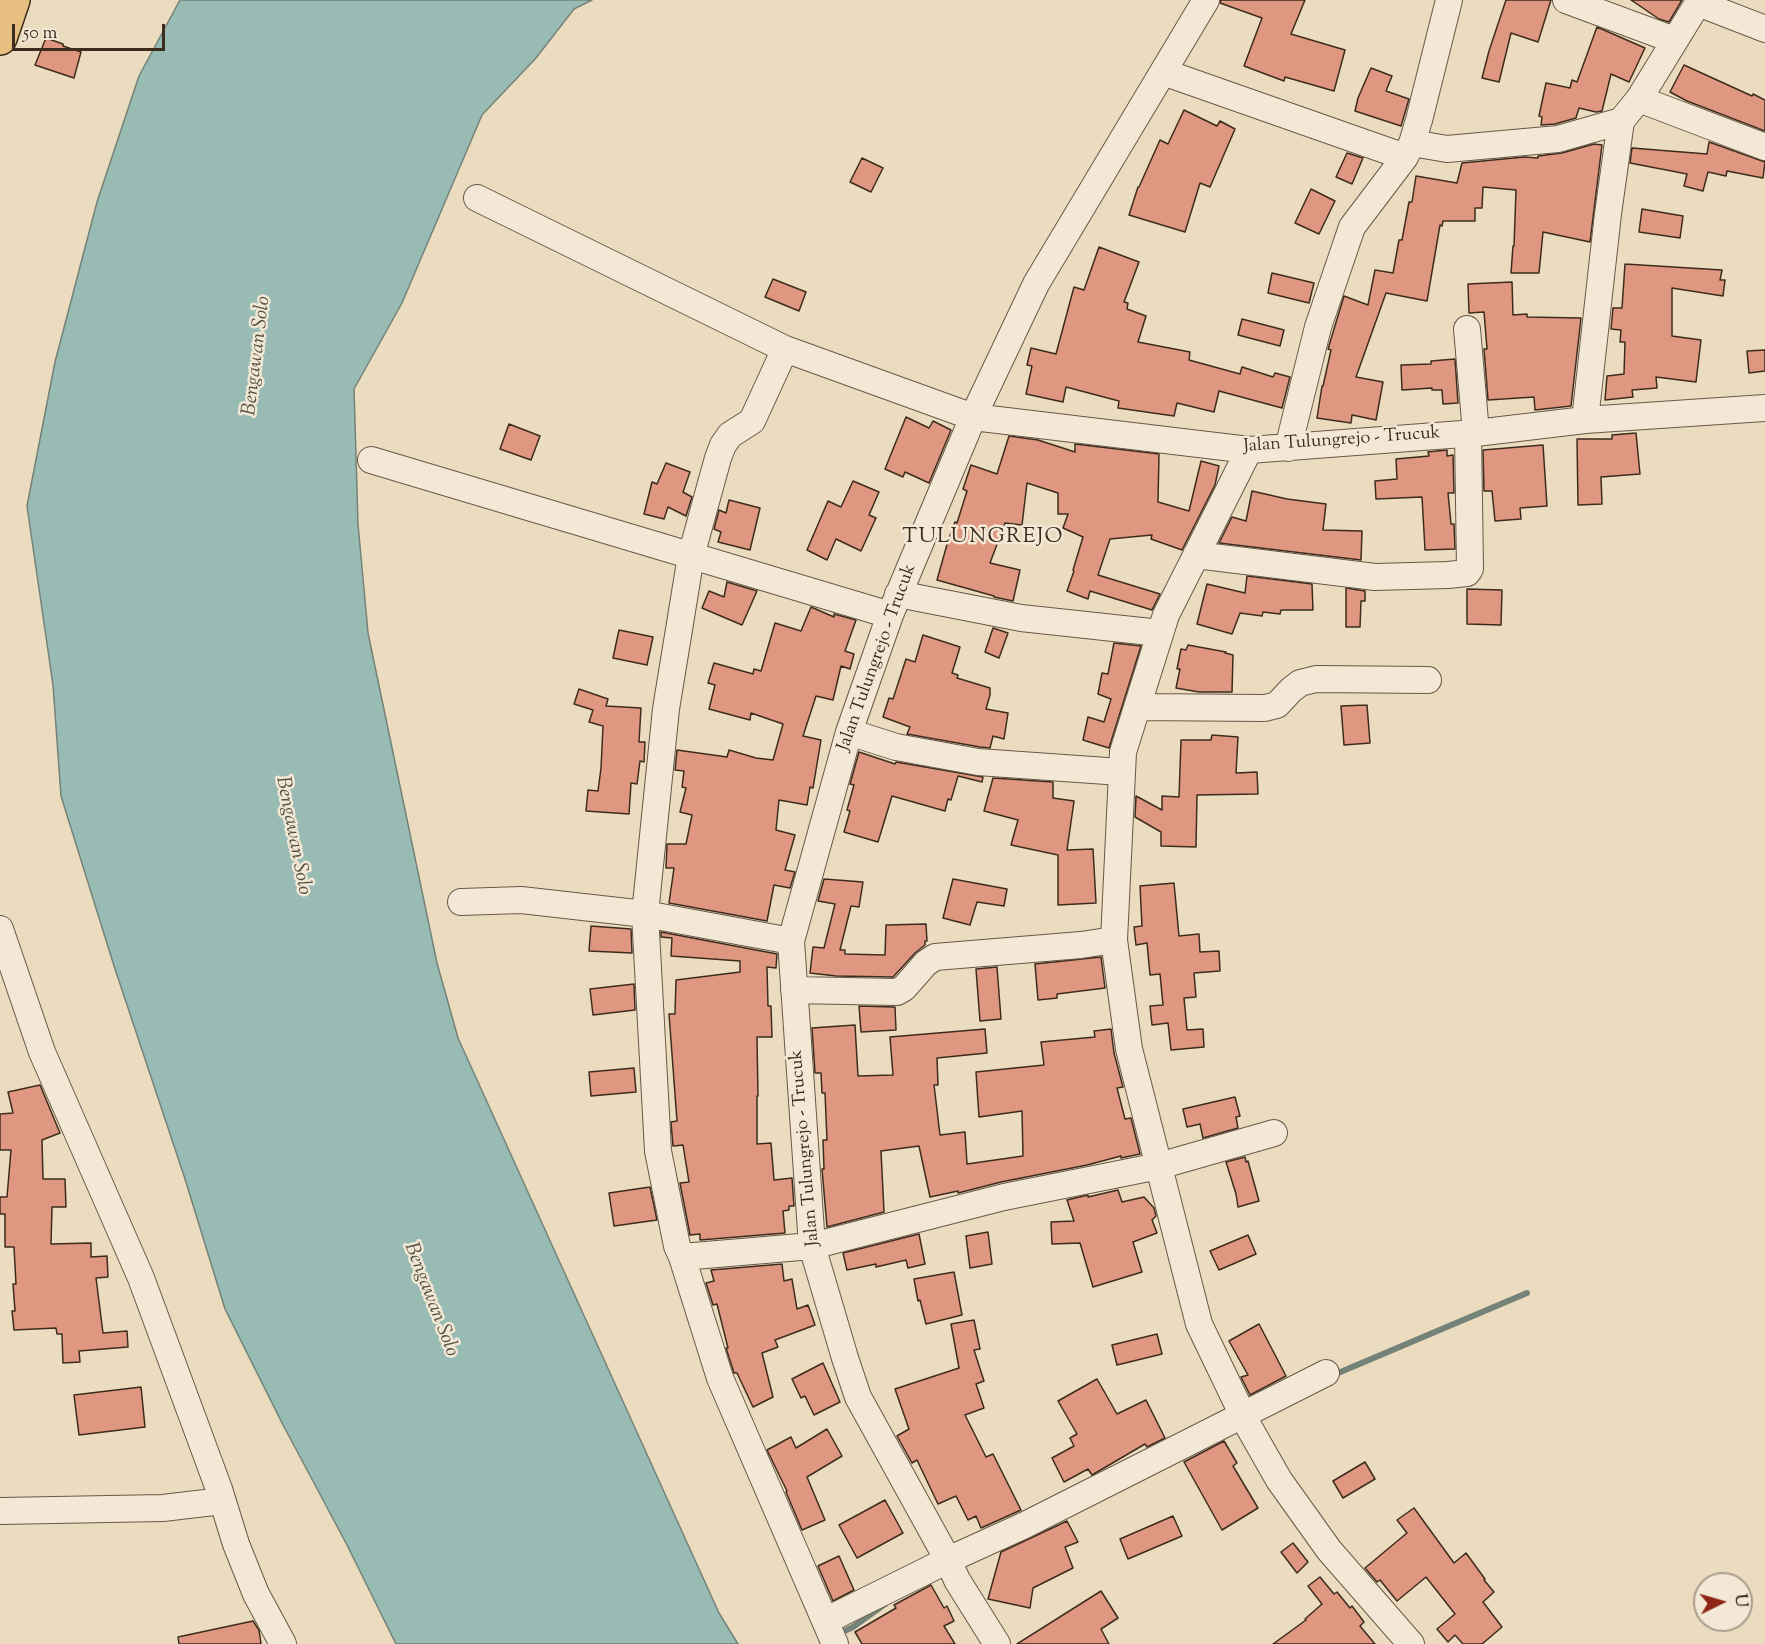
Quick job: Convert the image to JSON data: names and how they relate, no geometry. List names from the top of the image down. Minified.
{"streets":{"street":["Jalan Tulungrejo - Trucuk"]},"districts":["TULUNGREJO"],"water":["Bengawan Solo"],"scale_bar":"50 m","north":"right"}
